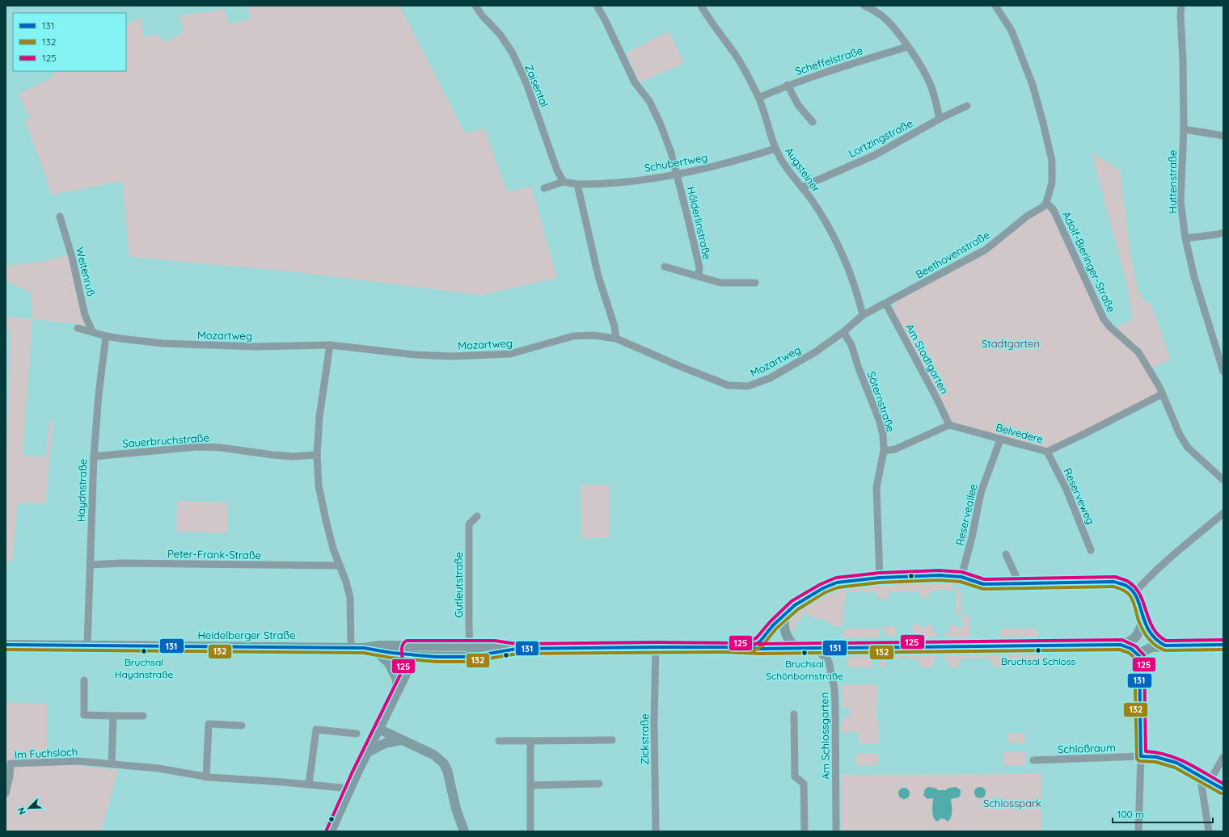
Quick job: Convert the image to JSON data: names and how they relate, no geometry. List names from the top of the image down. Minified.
{"streets":{"main road":["Heidelberger Straße"],"street":["Scheffelstraße","Zaisental","Lortzingstraße","Schubertweg","Augsteiner","Huttenstraße","Hölderlinstraße","Beethovenstraße","Adolf-Bieringer-Straße","Weitenruß","Mozartweg","Am Stadtgarten","Söternstraße","Belvedere","Sauerbruchstraße","Haydnstraße","Reserveweg","Reserveallee","Peter-Frank-Straße","Gutleutstraße","Am Schlossgarten","Zickstraße","Schloßraum","Im Fuchsloch"]},"crossings":[["Scheffelstraße","Augsteiner"],["Lortzingstraße","Augsteiner"],["Schubertweg","Augsteiner"],["Schubertweg","Hölderlinstraße"],["Augsteiner","Beethovenstraße"],["Augsteiner","Mozartweg"],["Beethovenstraße","Adolf-Bieringer-Straße"],["Beethovenstraße","Mozartweg"],["Beethovenstraße","Am Stadtgarten"],["Adolf-Bieringer-Straße","Belvedere"],["Weitenruß","Mozartweg"],["Mozartweg","Söternstraße"],["Mozartweg","Haydnstraße"],["Am Stadtgarten","Belvedere"],["Belvedere","Reserveweg"],["Belvedere","Reserveallee"],["Sauerbruchstraße","Haydnstraße"],["Haydnstraße","Peter-Frank-Straße"],["Haydnstraße","Heidelberger Straße"]],"parks":["Stadtgarten","Schlosspark"],"places":["Bruchsal Schloss","Bruchsal Haydnstraße","Bruchsal Schönbornstraße"],"lines":["transit line 125","transit line 131","transit line 132"],"legend":["131","132","125"],"scale_bar":"100 m","north":"bottom left"}
